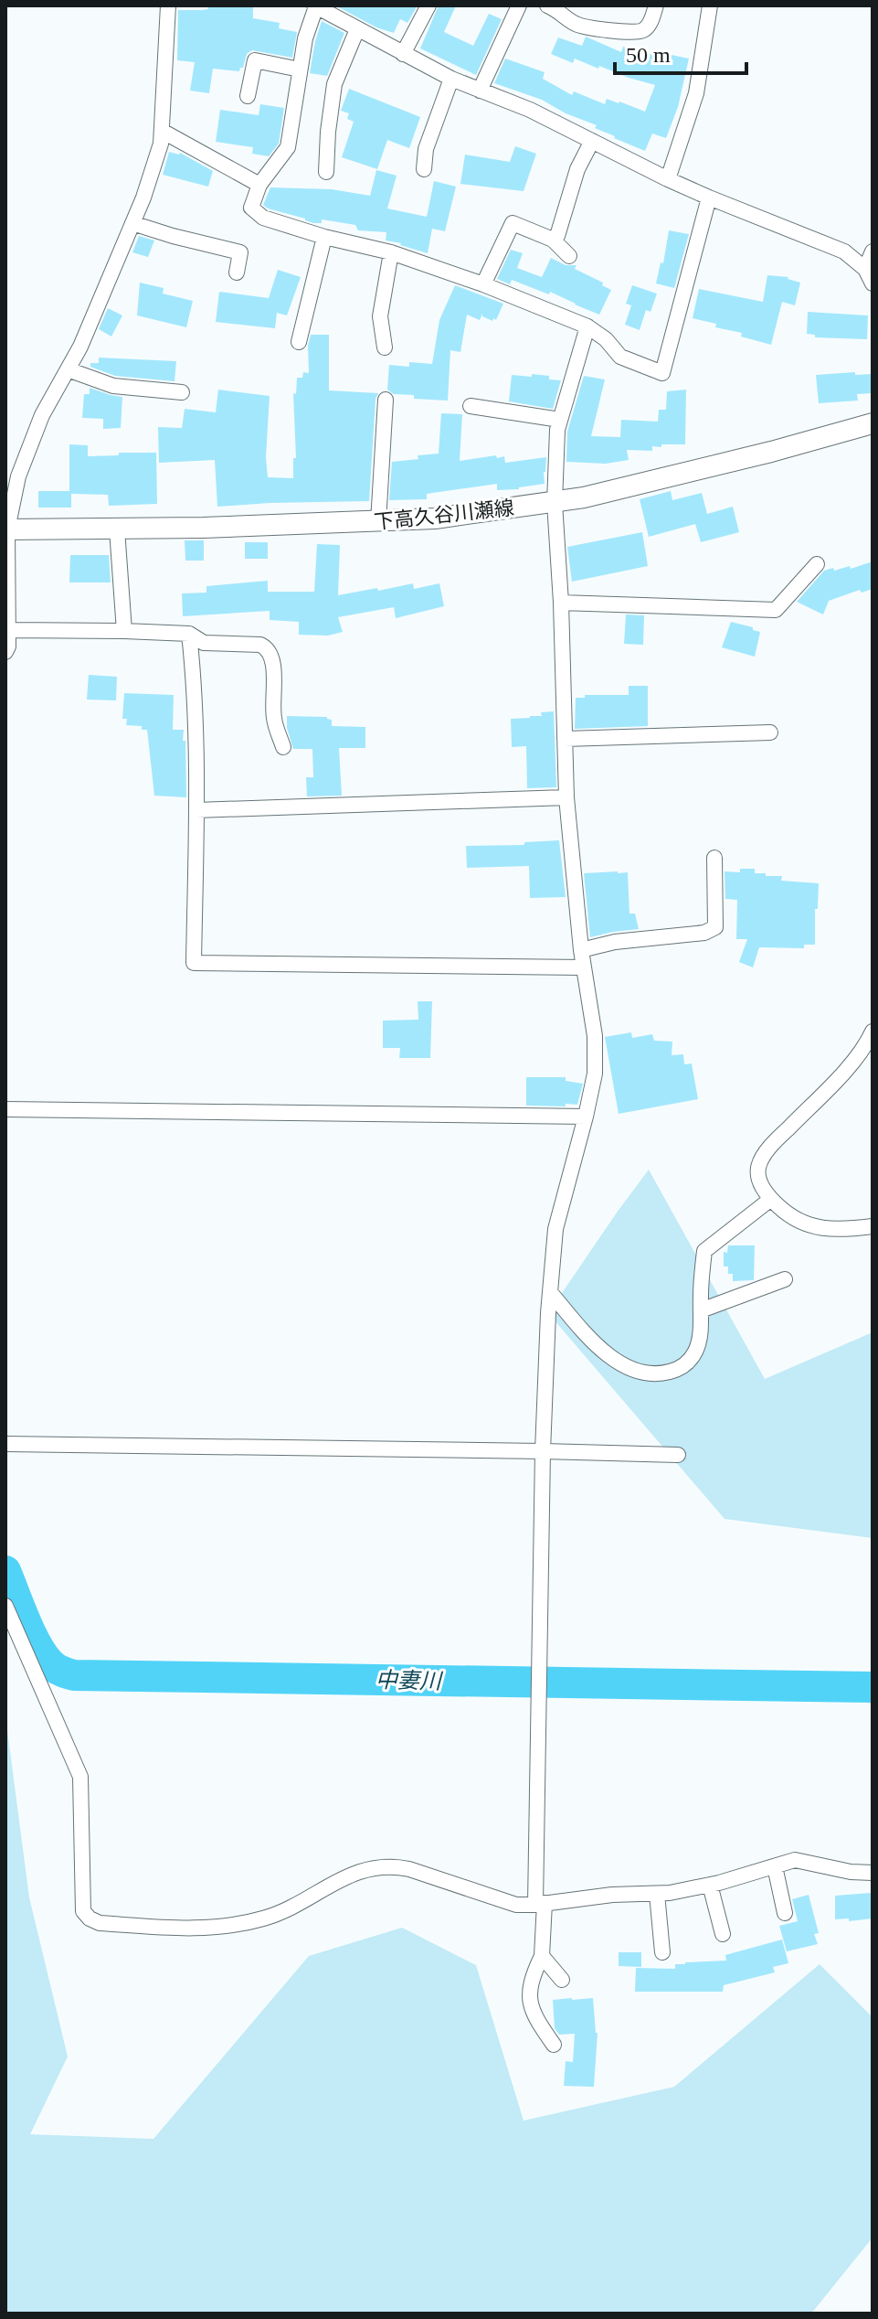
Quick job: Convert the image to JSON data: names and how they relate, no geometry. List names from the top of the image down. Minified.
{"streets":{"main road":["下高久谷川瀬線"]},"water":["中妻川"],"scale_bar":"50 m"}
